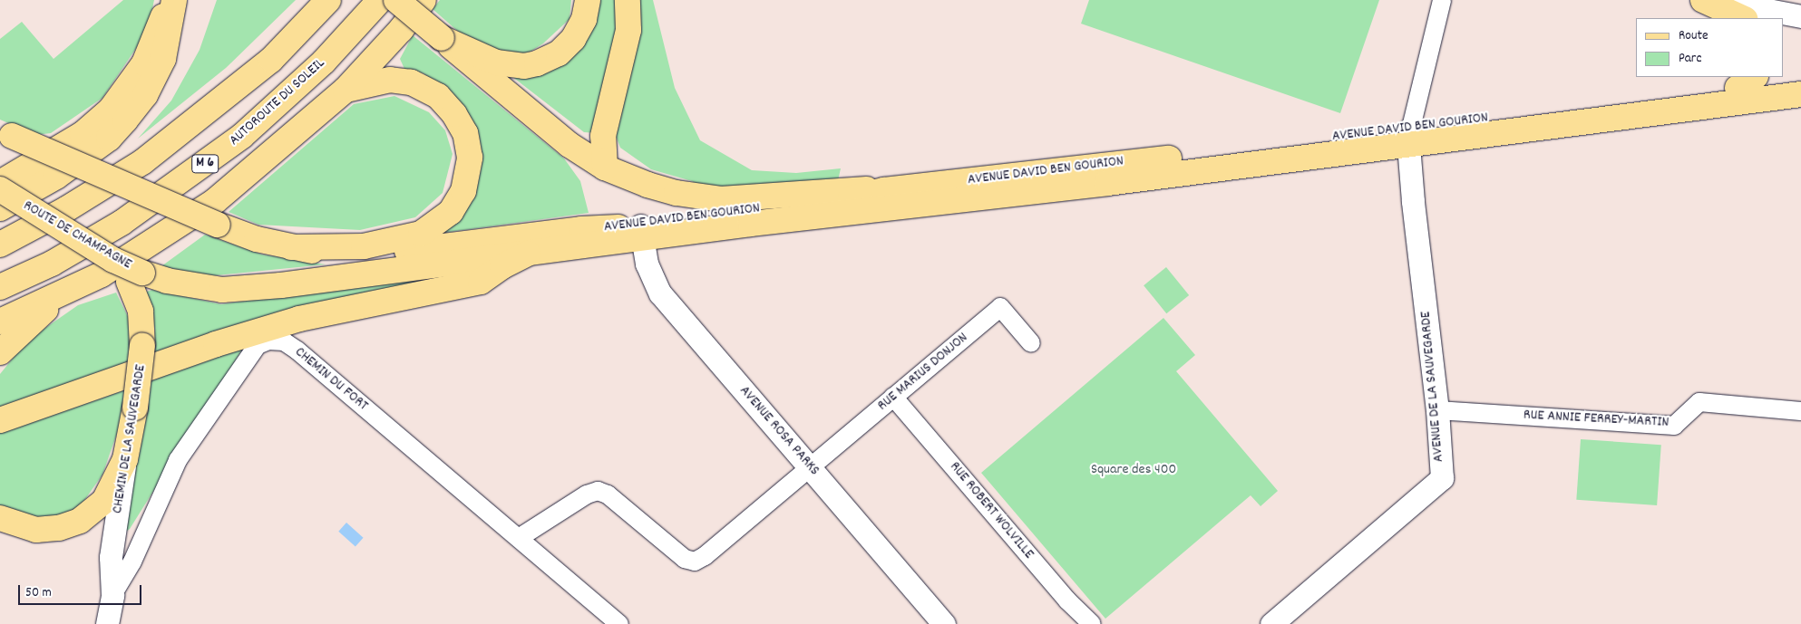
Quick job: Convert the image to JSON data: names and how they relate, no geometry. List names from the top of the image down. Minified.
{"streets":{"main road":["AUTOROUTE DU SOLEIL","AVENUE DAVID BEN GOURION","M 6","ROUTE DE CHAMPAGNE","CHEMIN DE LA SAUVEGARDE"],"street":["RUE MARIUS DONJON","CHEMIN DU FORT","AVENUE DE LA SAUVEGARDE","RUE ANNIE FERREY-MARTIN","AVENUE ROSA PARKS","RUE ROBERT WOLVILLE"]},"crossings":[["AVENUE DAVID BEN GOURION","ROUTE DE CHAMPAGNE"],["AVENUE DAVID BEN GOURION","AVENUE DE LA SAUVEGARDE"],["AVENUE DAVID BEN GOURION","AVENUE ROSA PARKS"],["ROUTE DE CHAMPAGNE","CHEMIN DE LA SAUVEGARDE"],["RUE MARIUS DONJON","CHEMIN DU FORT"],["RUE MARIUS DONJON","AVENUE ROSA PARKS"],["RUE MARIUS DONJON","RUE ROBERT WOLVILLE"],["CHEMIN DU FORT","CHEMIN DE LA SAUVEGARDE"],["AVENUE DE LA SAUVEGARDE","RUE ANNIE FERREY-MARTIN"]],"parks":["Square des 400"],"legend":["Route","Parc"],"scale_bar":"50 m"}
